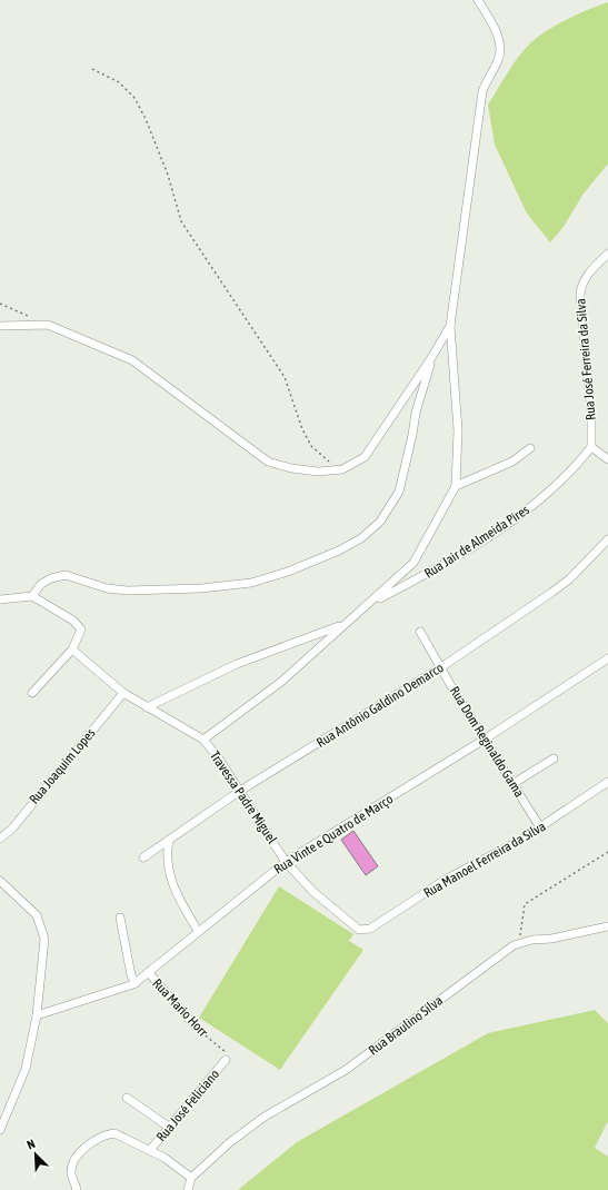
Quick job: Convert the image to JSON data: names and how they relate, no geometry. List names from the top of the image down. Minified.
{"streets":{"street":["Rua José Ferreira da Silva","Rua Jair de Almeida Pires","Rua Antônio Galdino Demarco","Rua Dom Reginaldo Gama","Rua Joaquim Lopes","Travessa Padre Miguel","Rua Vinte e Quatro de Março","Rua Manoel Ferreira da Silva","Rua Mario Horr","Rua Braulino Silva","Rua José Feliciano"]},"crossings":[["Rua José Ferreira da Silva","Rua Jair de Almeida Pires"],["Rua Antônio Galdino Demarco","Rua Dom Reginaldo Gama"],["Rua Antônio Galdino Demarco","Travessa Padre Miguel"],["Rua Dom Reginaldo Gama","Rua Vinte e Quatro de Março"],["Rua Dom Reginaldo Gama","Rua Manoel Ferreira da Silva"],["Rua Joaquim Lopes","Travessa Padre Miguel"],["Travessa Padre Miguel","Rua Vinte e Quatro de Março"],["Travessa Padre Miguel","Rua Manoel Ferreira da Silva"],["Rua Vinte e Quatro de Março","Rua Mario Horr"],["Rua Mario Horr","Rua José Feliciano"]],"north":"top left"}
